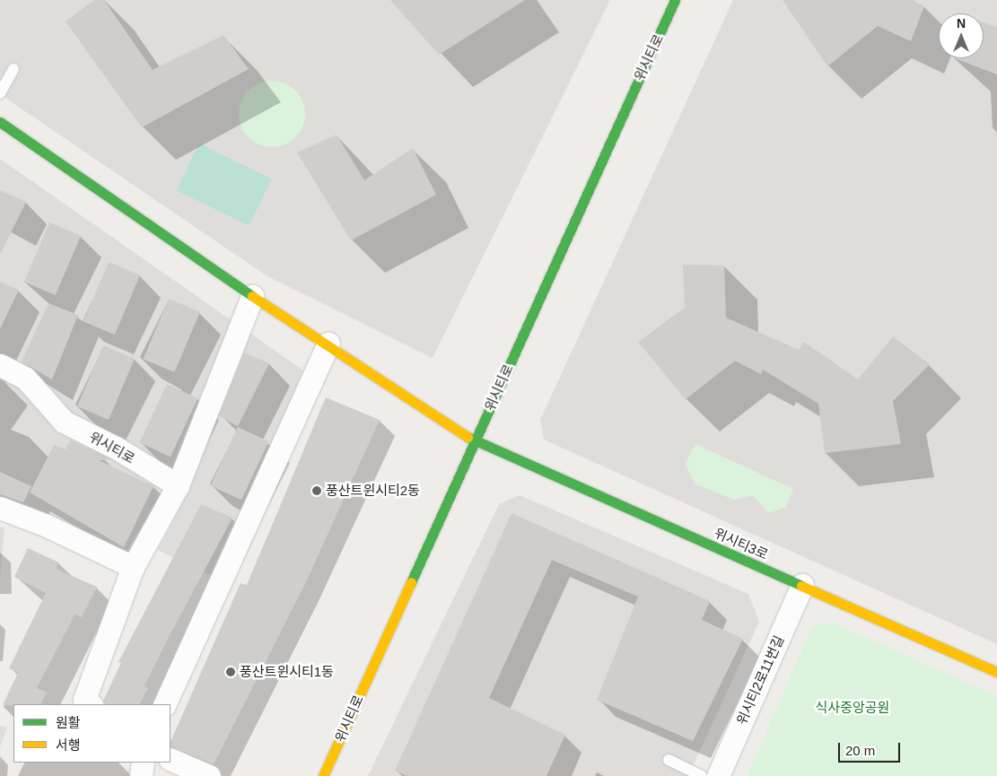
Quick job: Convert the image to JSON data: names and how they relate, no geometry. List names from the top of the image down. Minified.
{"streets":{"street":["위시티로","위시티3로","위시티2로11번길"]},"crossings":[["위시티로","위시티3로"],["위시티3로","위시티2로11번길"]],"parks":["식사중앙공원"],"places":["풍산트윈시티2동","풍산트윈시티1동"],"legend":["원활","서행"],"scale_bar":"20 m","north":"top"}
